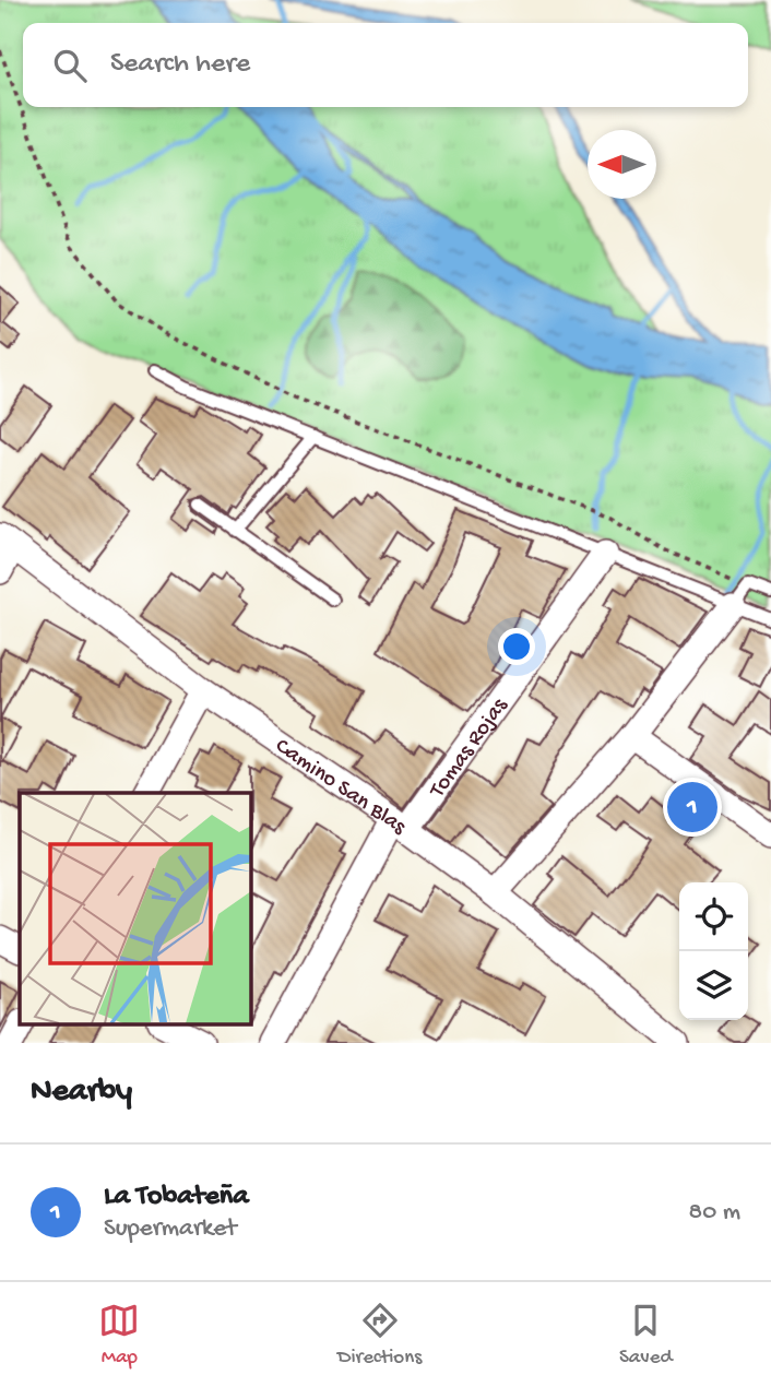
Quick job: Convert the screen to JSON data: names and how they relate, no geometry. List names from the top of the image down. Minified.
{"streets":{"street":["Tomas Rojas","Camino San Blas"]},"crossings":[["Tomas Rojas","Camino San Blas"]],"north":"left","page":{"search":"Search here","pins":"1","heading":"Nearby","list":[{"mark":"1","name":"La Tobateña","note":"Supermarket","value":"80 m"}],"nav":["Map","Directions","Saved"]}}
